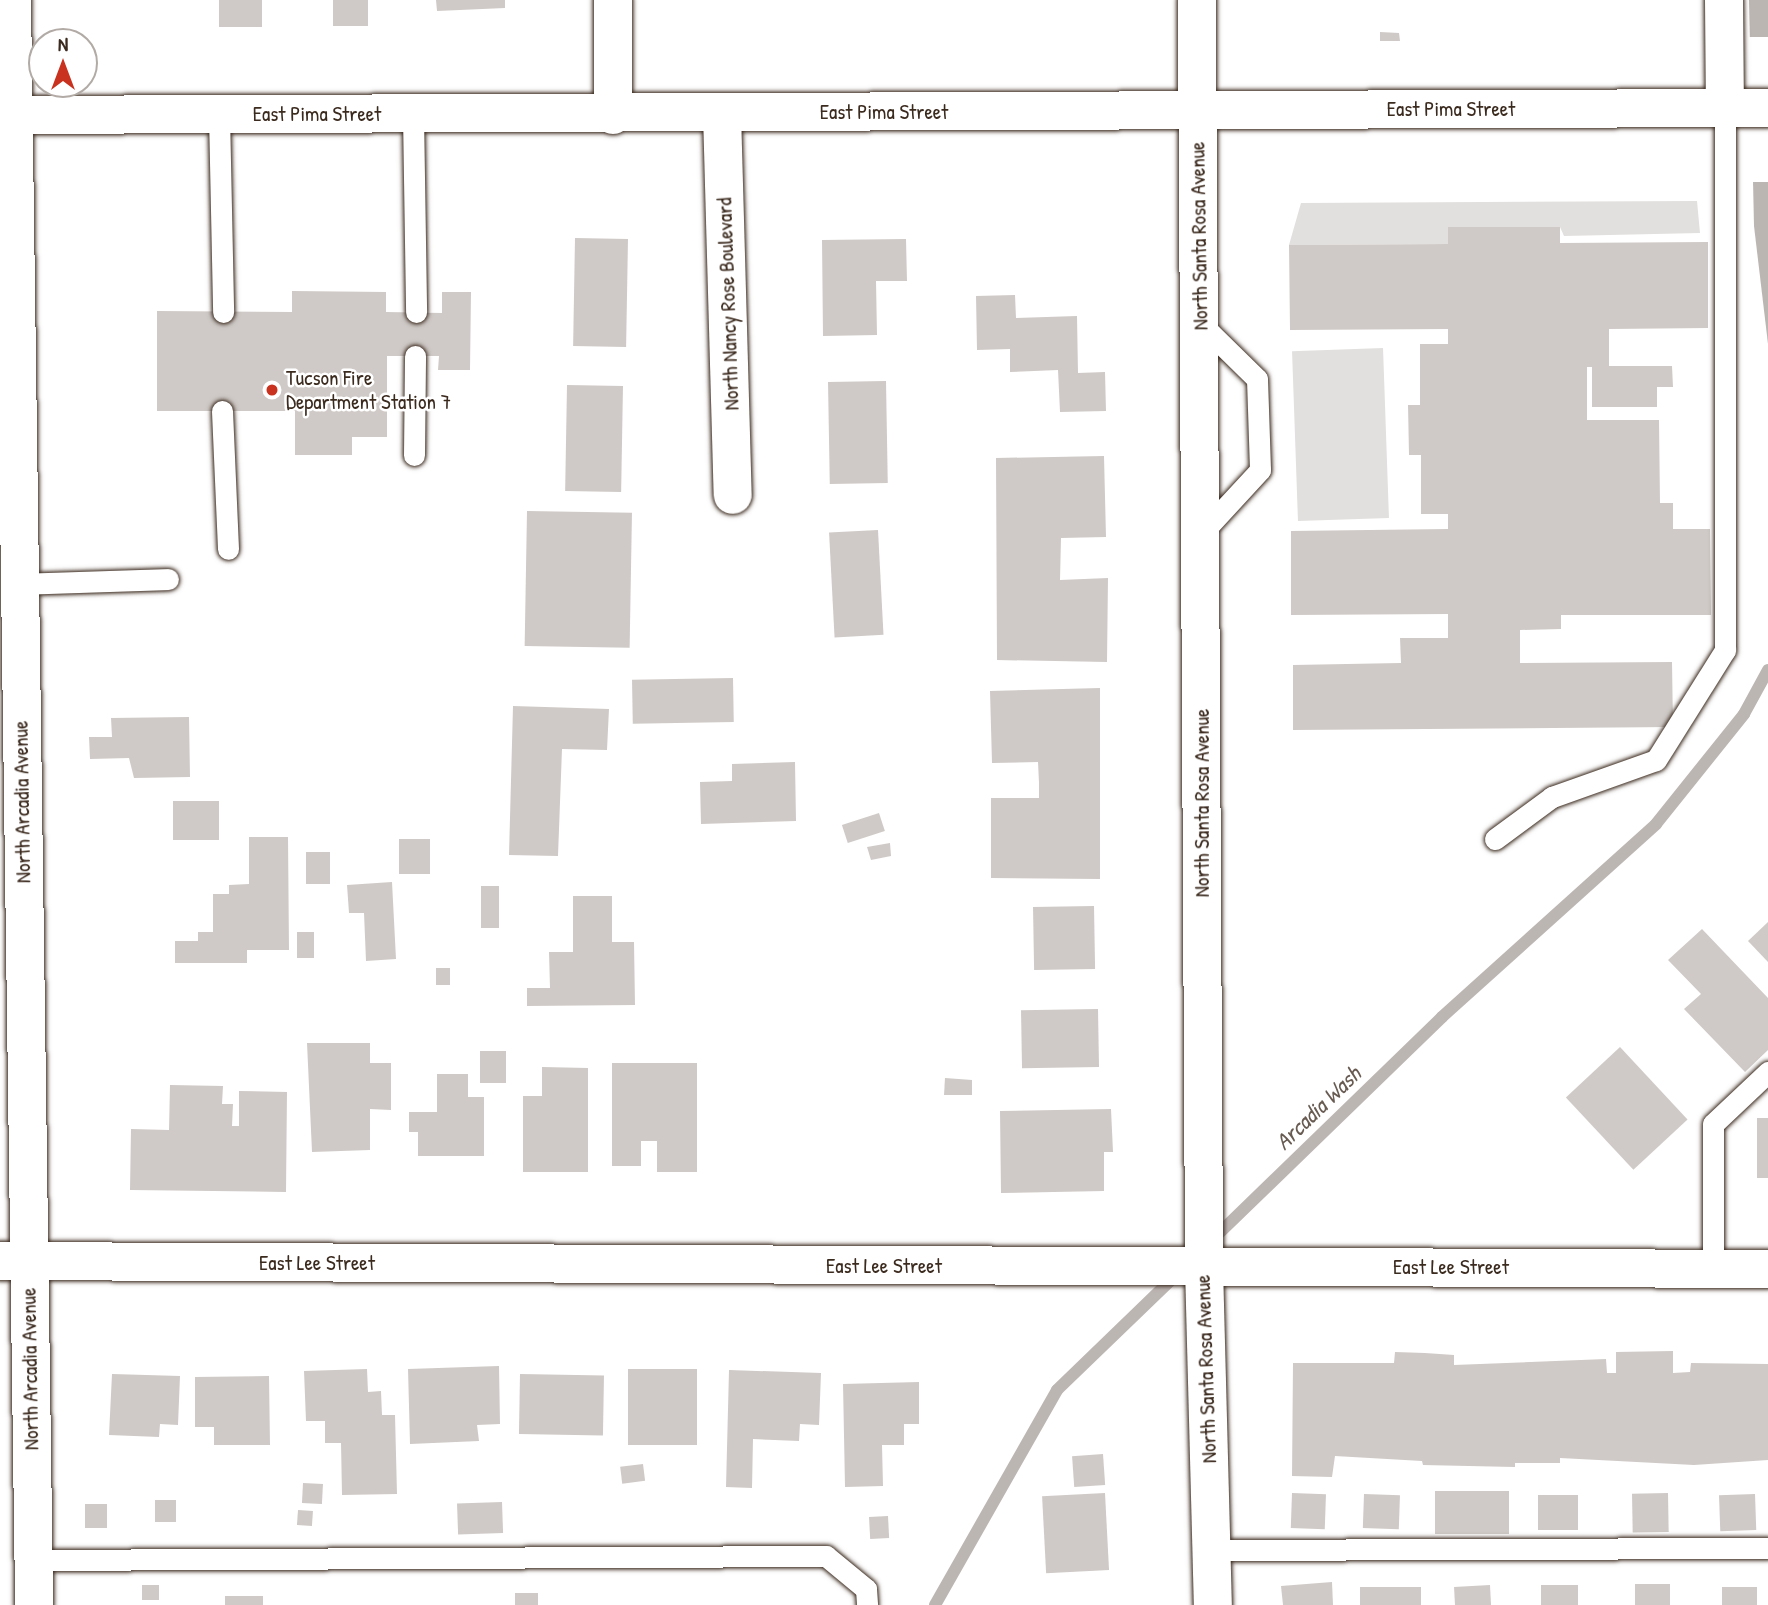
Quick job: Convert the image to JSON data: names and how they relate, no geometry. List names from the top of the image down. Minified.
{"streets":{"street":["East Pima Street","North Santa Rosa Avenue","North Nancy Rose Boulevard","North Arcadia Avenue","East Lee Street"]},"crossings":[["East Pima Street","North Santa Rosa Avenue"],["East Pima Street","North Nancy Rose Boulevard"],["East Pima Street","North Arcadia Avenue"],["North Santa Rosa Avenue","East Lee Street"],["North Arcadia Avenue","East Lee Street"]],"water":["Arcadia Wash"],"places":["Tucson Fire Department Station 7"],"north":"top"}
